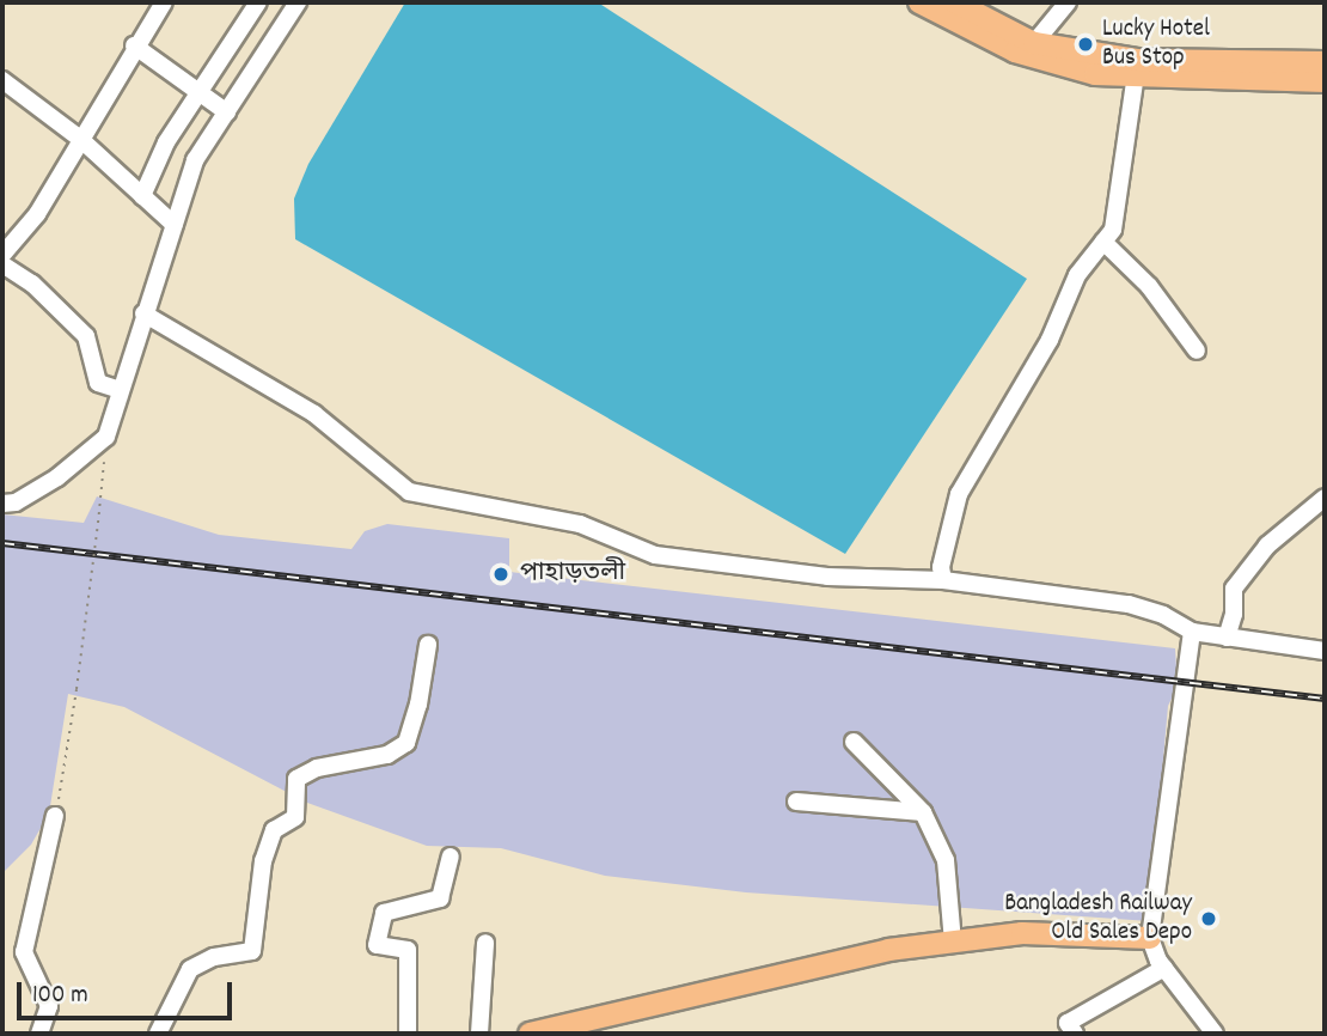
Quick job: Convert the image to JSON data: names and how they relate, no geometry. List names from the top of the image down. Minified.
{"places":["Lucky Hotel Bus Stop","পাহাড়তলী","Bangladesh Railway Old Sales Depo"],"scale_bar":"100 m"}
